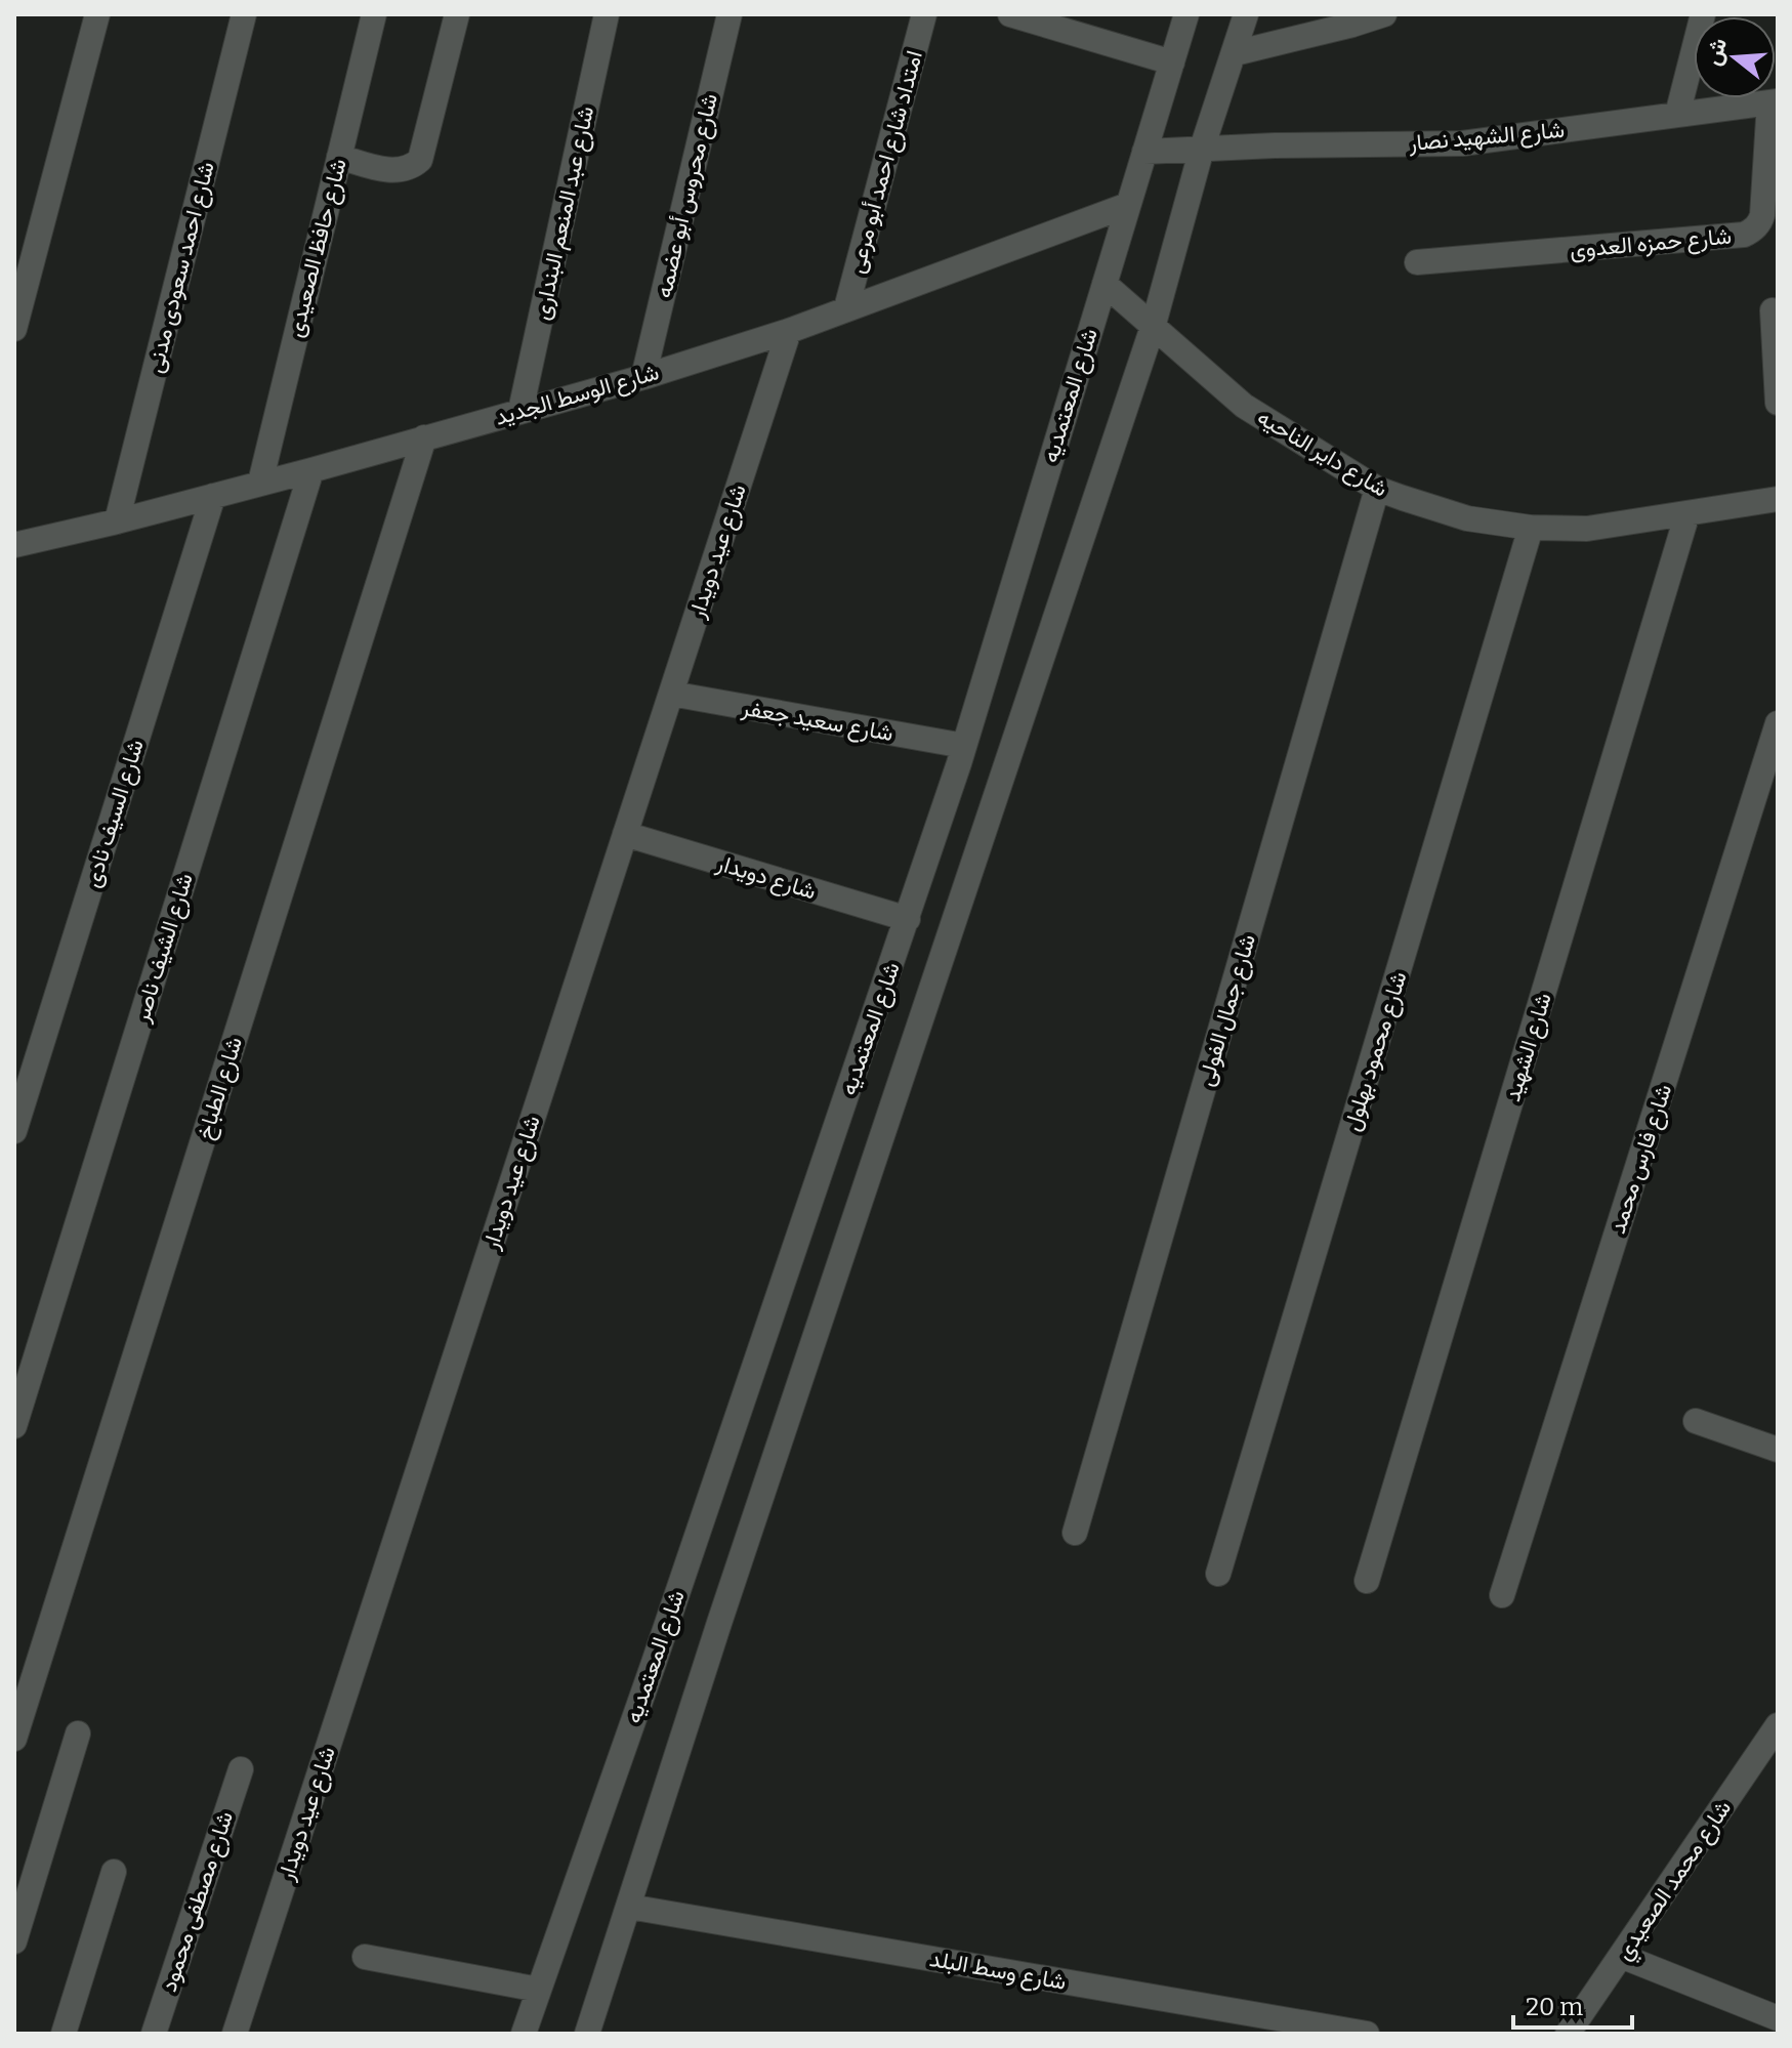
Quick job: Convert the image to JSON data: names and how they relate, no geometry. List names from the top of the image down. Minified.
{"streets":{"street":["شارع الشهيد نصار","امتداد شارع احمد أبو مرعى","شارع محروس أبو عضمه","شارع عبد المنعم البندارى","شارع حمزه العدوى","شارع حافظ الصعيدى","شارع احمد سعودى مدنى","شارع الوسط الجديد","شارع المعتمديه","شارع داير الناحيه","شارع عيد دويدار","شارع سعيد جعفر","شارع السيف نادى","شارع دويدار","شارع الشيف ناصر","شارع جمال الفولى","شارع الشهيد","شارع محمود بهلول","شارع الطباخ","شارع فارس محمد","شارع محمد الصعيدي","شارع مصطفى محمود","شارع وسط البلد"]},"crossings":[["شارع الشهيد نصار","شارع حمزه العدوى"],["شارع الشهيد نصار","شارع المعتمديه"],["امتداد شارع احمد أبو مرعى","شارع الوسط الجديد"],["شارع محروس أبو عضمه","شارع الوسط الجديد"],["شارع عبد المنعم البندارى","شارع الوسط الجديد"],["شارع حافظ الصعيدى","شارع الوسط الجديد"],["شارع احمد سعودى مدنى","شارع الوسط الجديد"],["شارع الوسط الجديد","شارع المعتمديه"],["شارع الوسط الجديد","شارع عيد دويدار"],["شارع الوسط الجديد","شارع السيف نادى"],["شارع الوسط الجديد","شارع الشيف ناصر"],["شارع الوسط الجديد","شارع الطباخ"],["شارع المعتمديه","شارع داير الناحيه"],["شارع المعتمديه","شارع سعيد جعفر"],["شارع المعتمديه","شارع دويدار"],["شارع المعتمديه","شارع وسط البلد"],["شارع داير الناحيه","شارع جمال الفولى"],["شارع داير الناحيه","شارع الشهيد"],["شارع داير الناحيه","شارع محمود بهلول"],["شارع عيد دويدار","شارع سعيد جعفر"],["شارع عيد دويدار","شارع دويدار"]],"scale_bar":"20 m","north":"left"}
